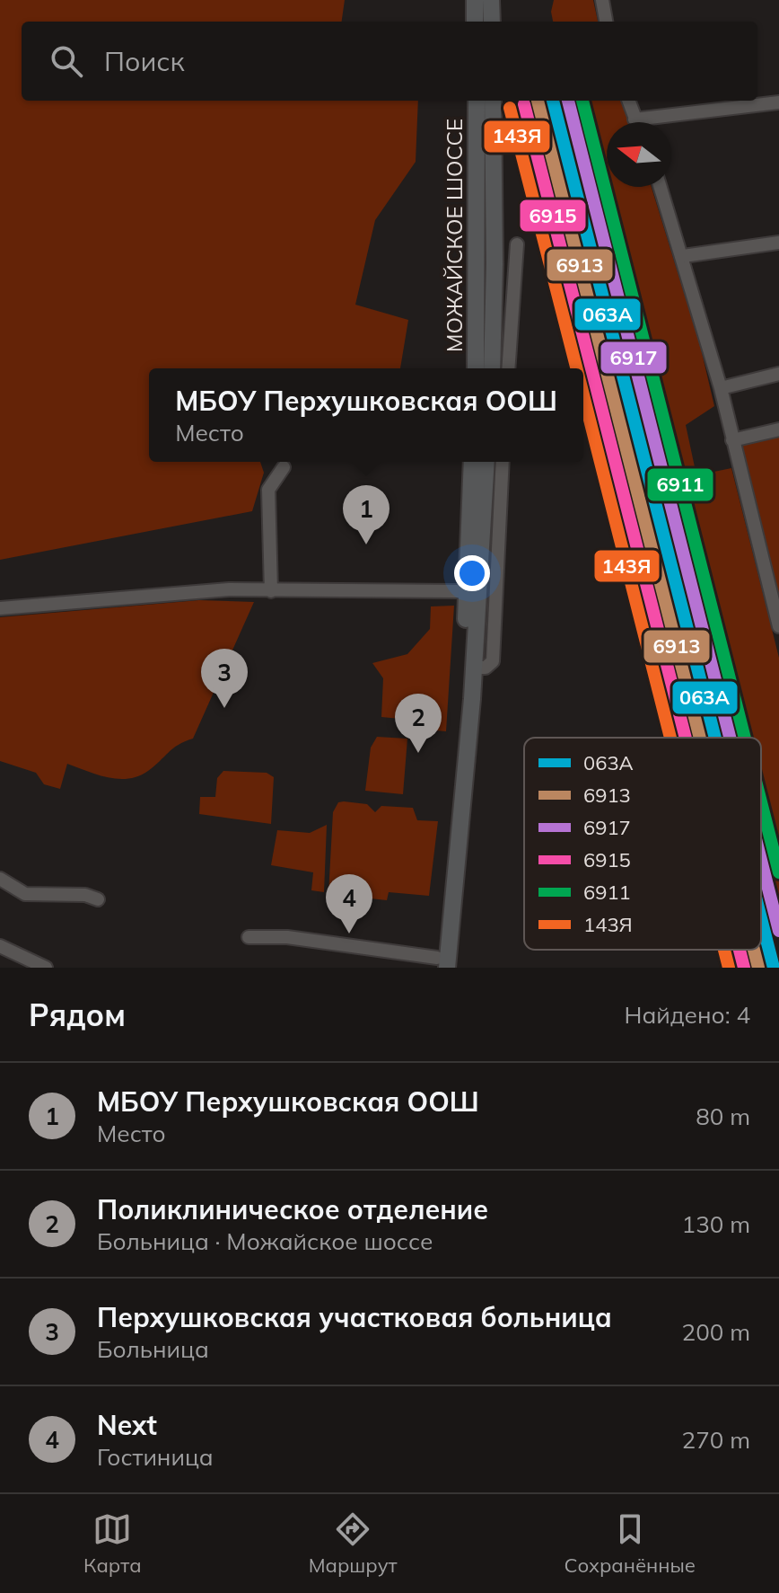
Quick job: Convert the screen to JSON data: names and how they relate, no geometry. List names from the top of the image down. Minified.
{"streets":{"main road":["МОЖАЙСКОЕ ШОССЕ"]},"lines":["transit line 063А","transit line 6913","transit line 6917","transit line 6911","transit line 6915","transit line 143Я"],"legend":["063А","6913","6917","6915","6911","143Я"],"north":"left","page":{"search":"Поиск","popup":["МБОУ Перхушковская ООШ","Место"],"pins":["1","3","2","4"],"heading":["Рядом","Найдено: 4"],"list":[{"mark":"1","name":"МБОУ Перхушковская ООШ","note":"Место","value":"80 m"},{"mark":"2","name":"Поликлиническое отделение","note":"Больница · Можайское шоссе","value":"130 m"},{"mark":"3","name":"Перхушковская участковая больница","note":"Больница","value":"200 m"},{"mark":"4","name":"Next","note":"Гостиница","value":"270 m"}],"nav":["Карта","Маршрут","Сохранённые"]}}
